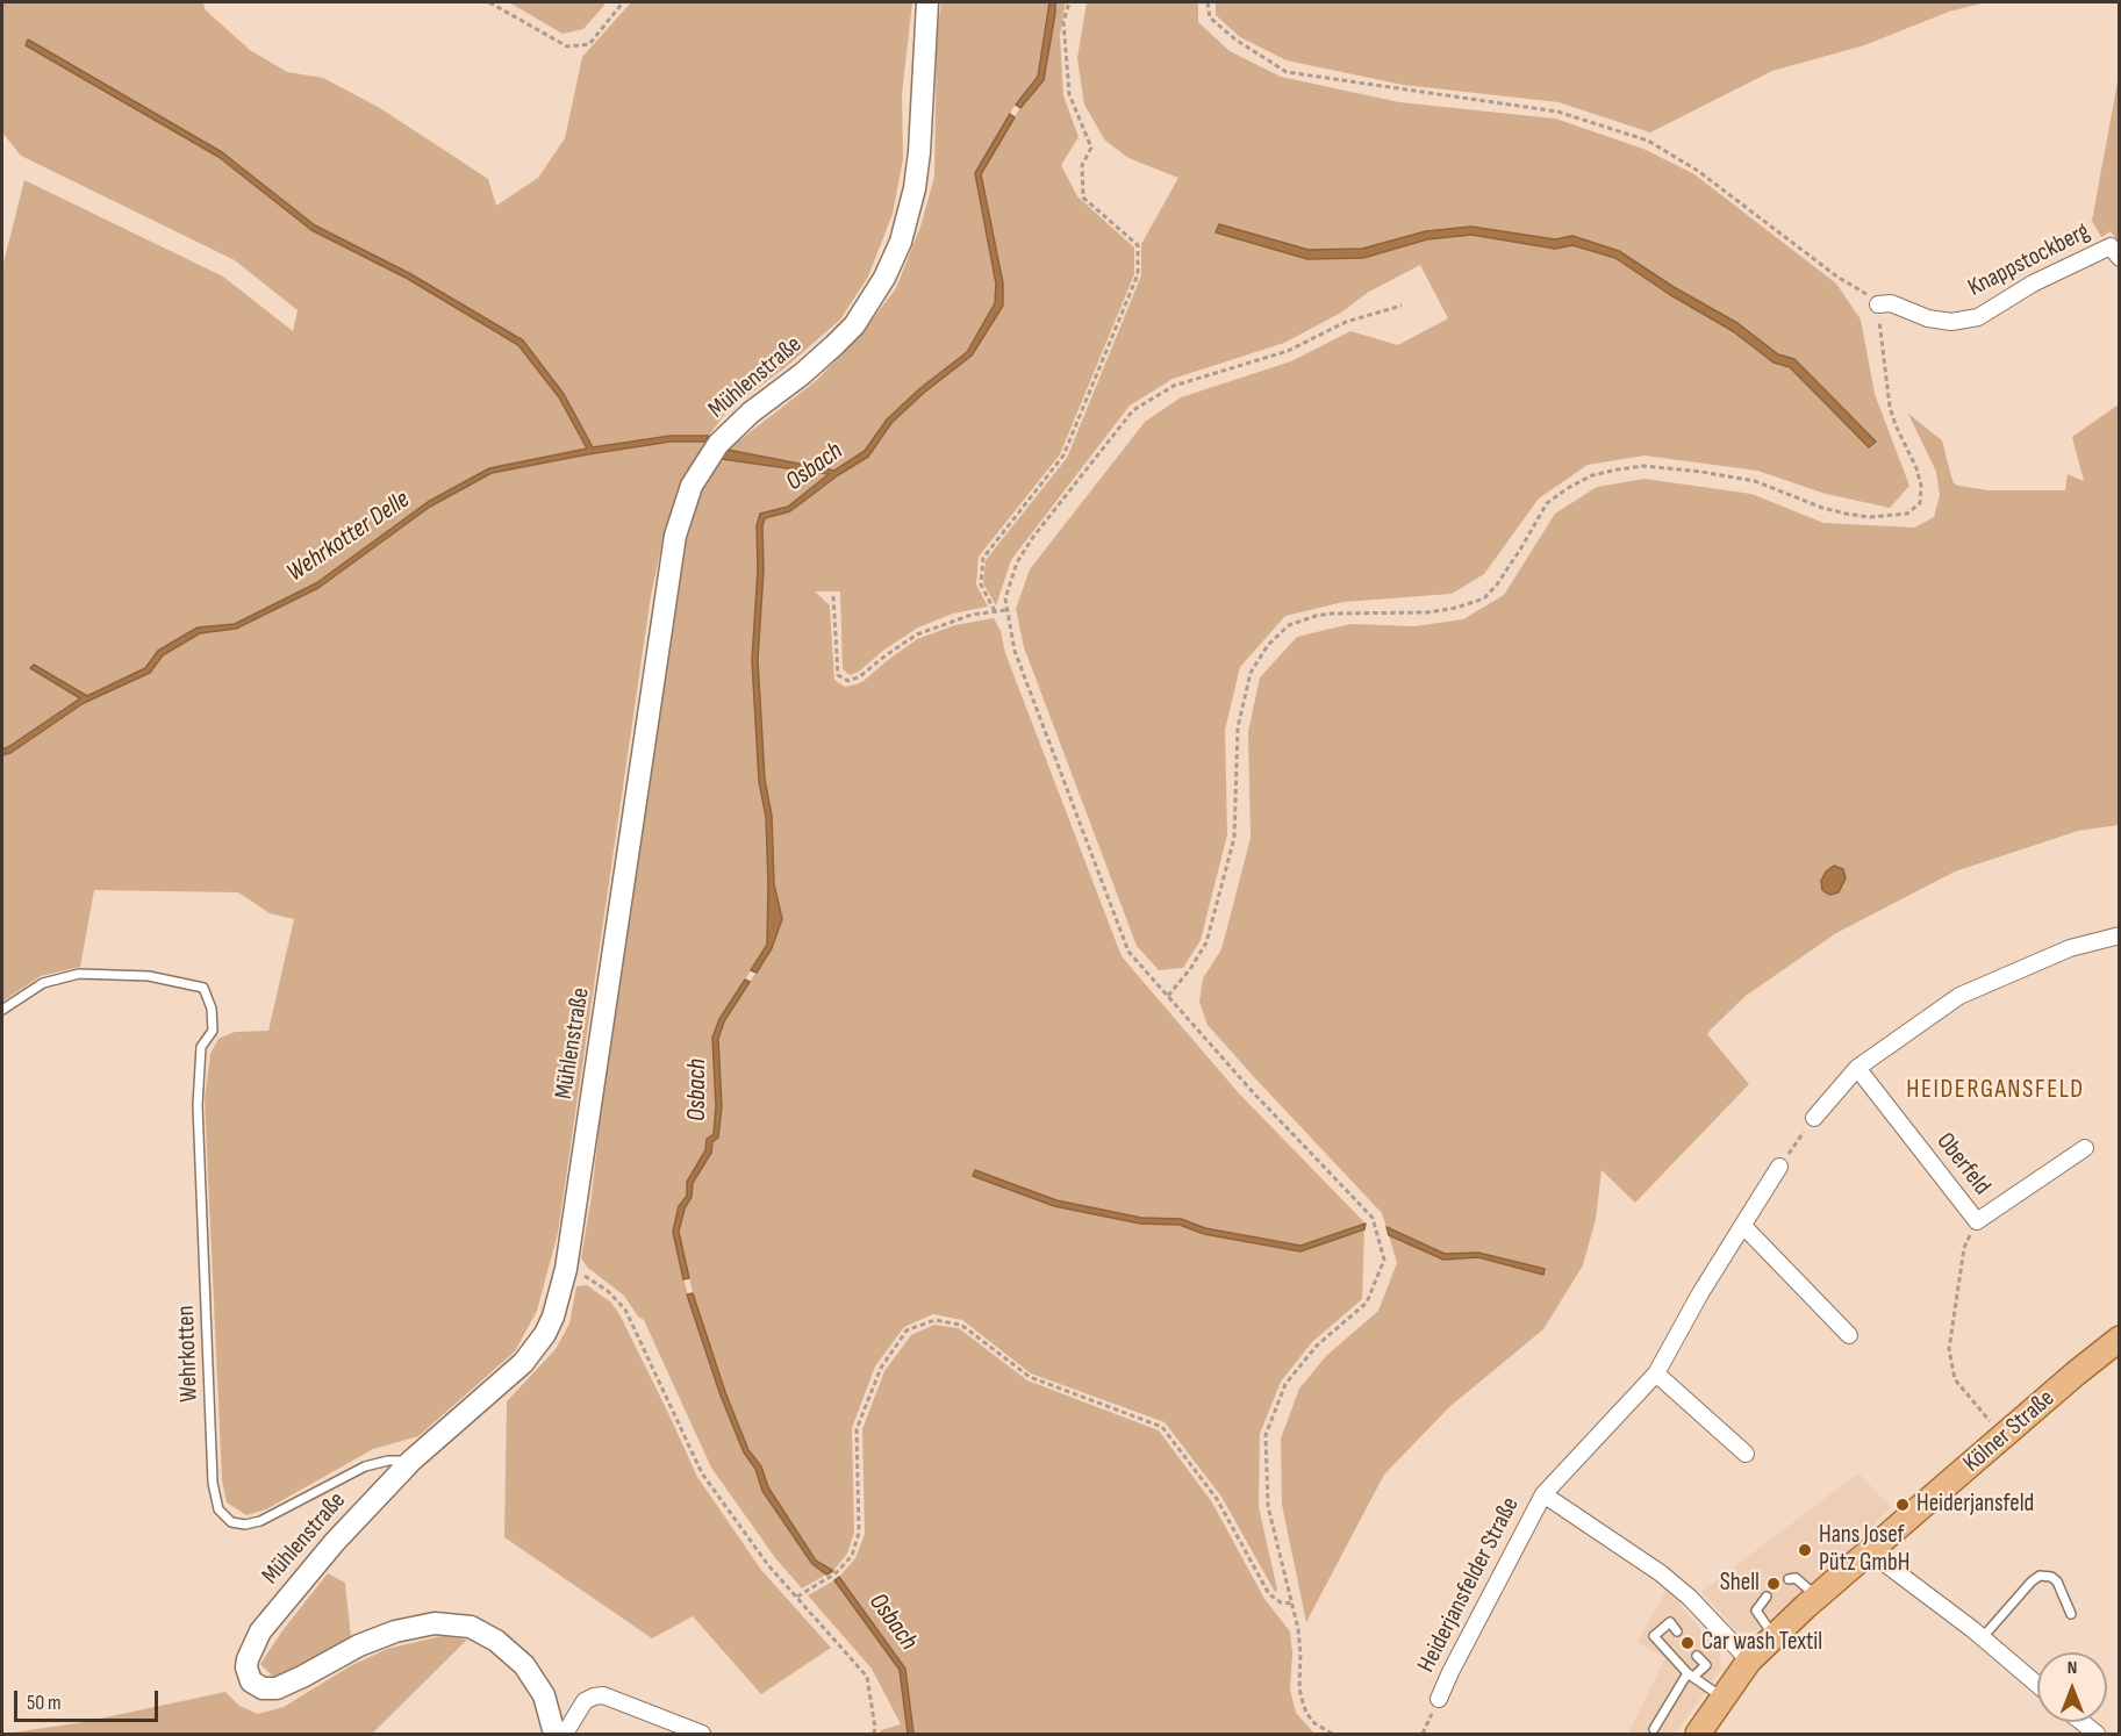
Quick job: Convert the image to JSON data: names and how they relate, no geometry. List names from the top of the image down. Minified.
{"streets":{"main road":["Kölner Straße"],"street":["Knappstockberg","Mühlenstraße","Oberfeld","Heiderjansfelder Straße"],"lane":["Wehrkotten"]},"crossings":[["Mühlenstraße","Wehrkotten"],["Kölner Straße","Heiderjansfelder Straße"]],"districts":["HEIDERGANSFELD"],"water":["Osbach","Wehrkotter Delle"],"places":["Heiderjansfeld","Hans Josef Pütz GmbH","Shell","Car wash Textil"],"scale_bar":"50 m","north":"top"}
